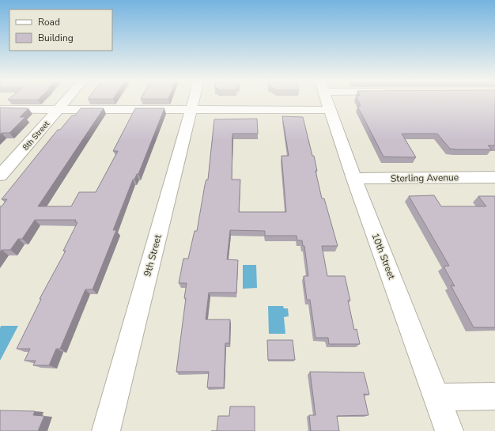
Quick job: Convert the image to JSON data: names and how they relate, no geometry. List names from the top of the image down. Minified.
{"streets":{"street":["8th Street","Sterling Avenue","9th Street","10th Street"]},"crossings":[["Sterling Avenue","10th Street"]],"legend":["Road","Building"]}
